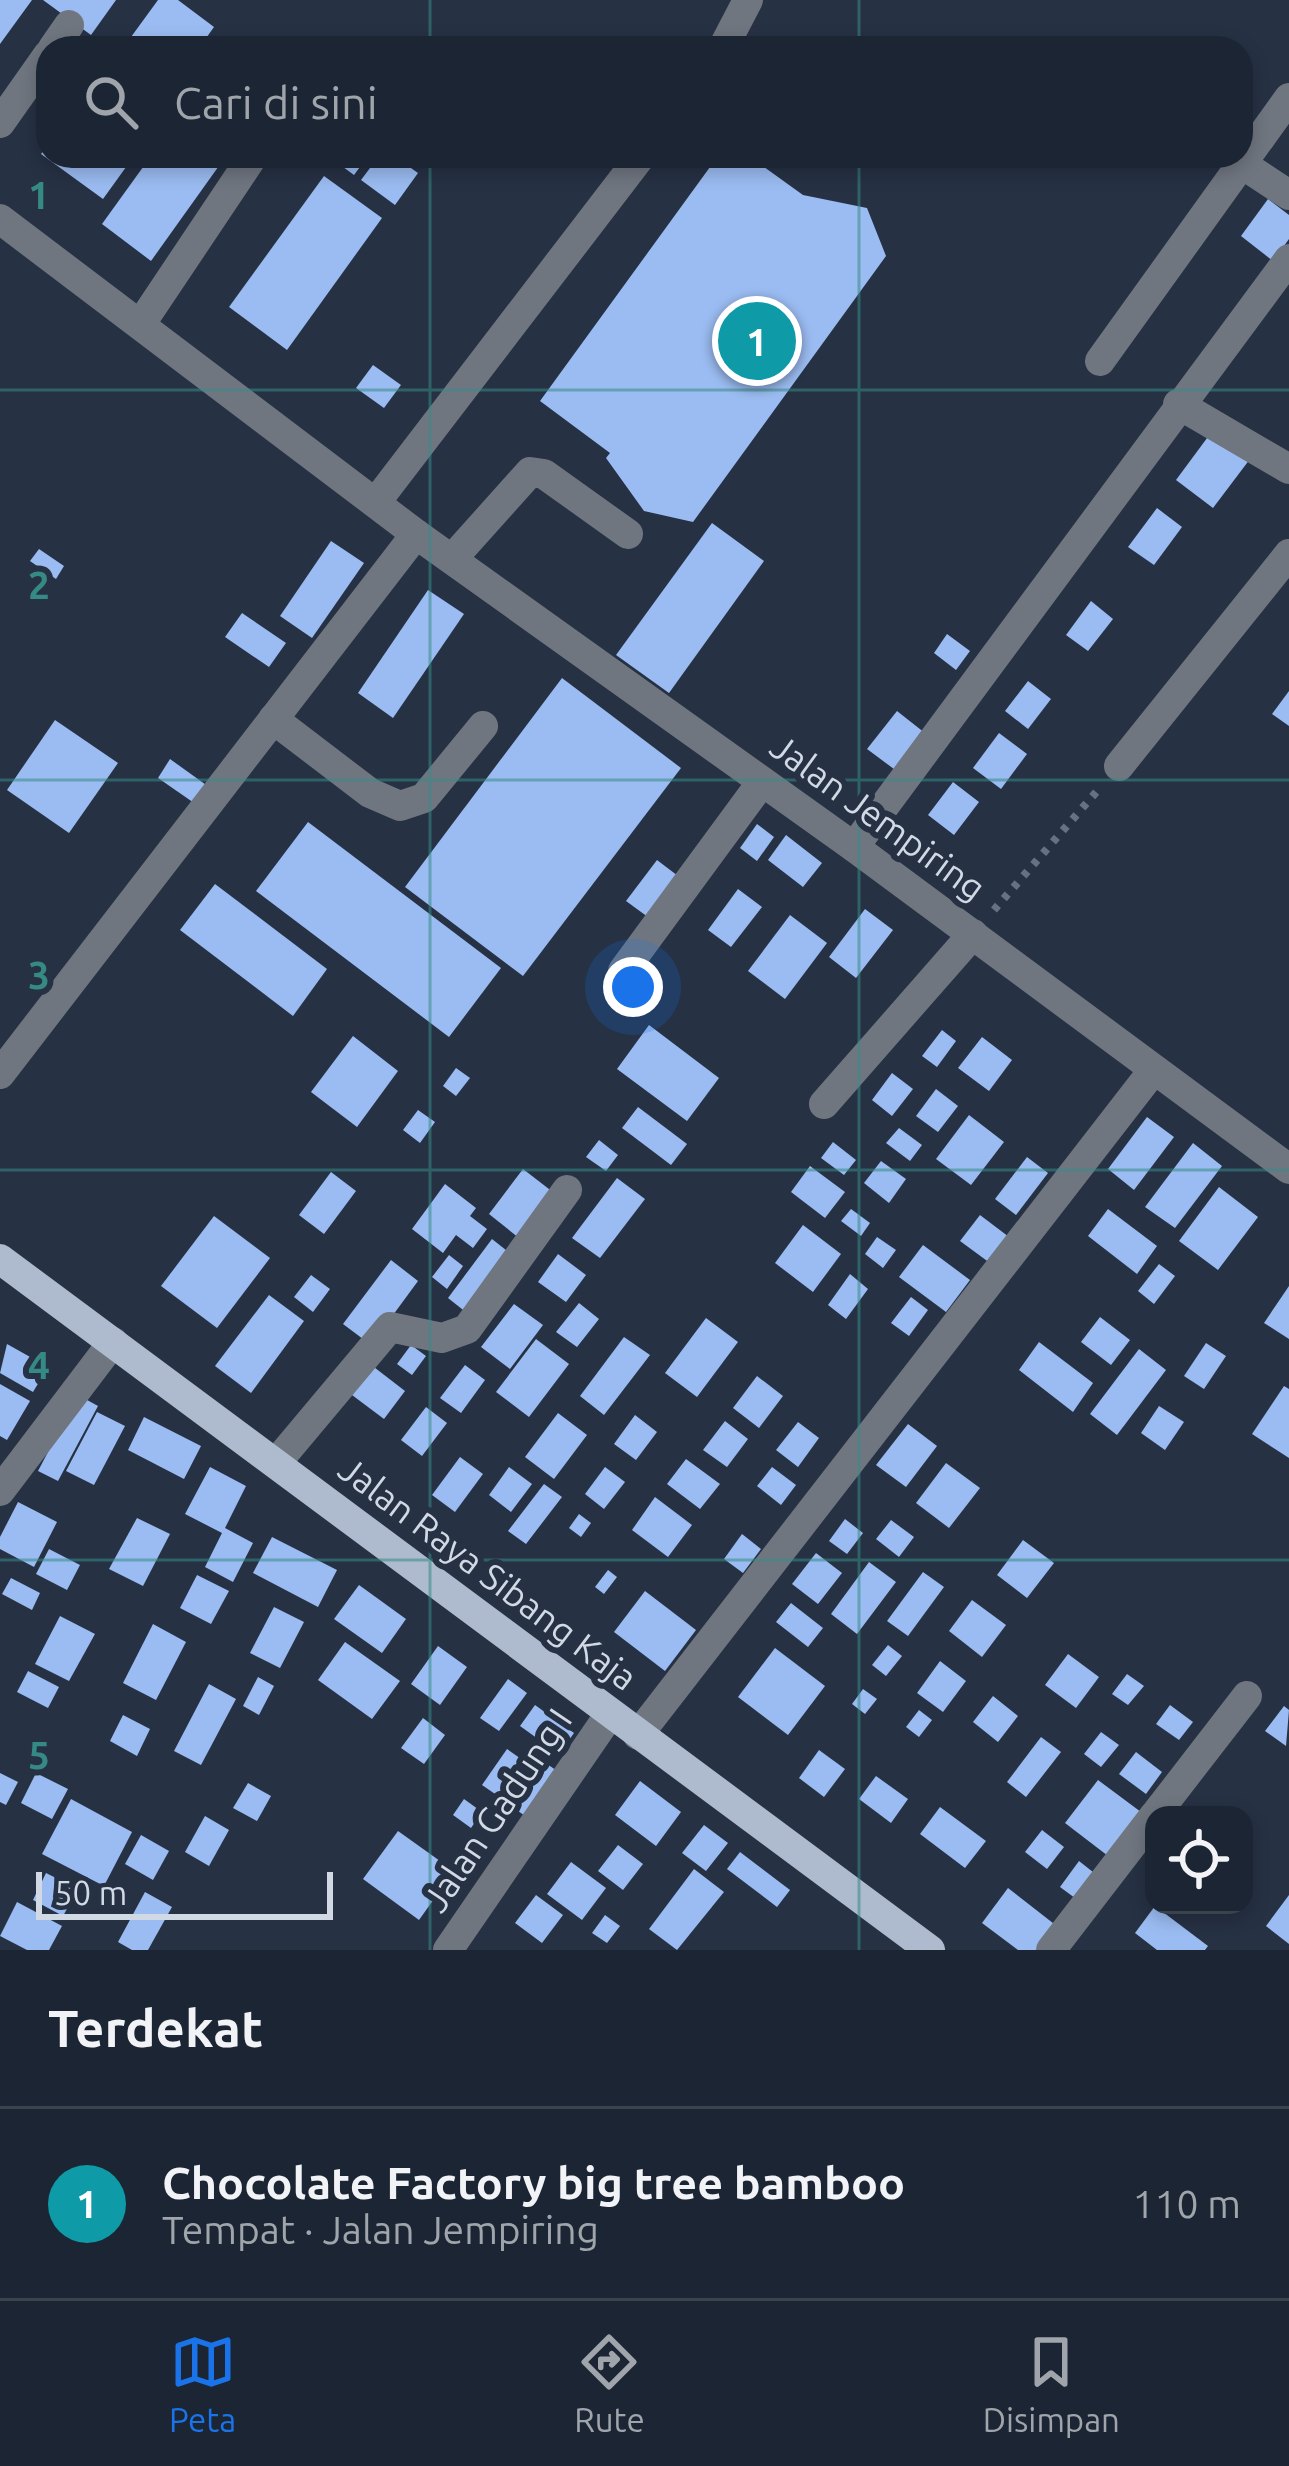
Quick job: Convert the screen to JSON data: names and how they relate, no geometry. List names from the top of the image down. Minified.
{"streets":{"main road":["Jalan Raya Sibang Kaja"],"street":["Jalan Jempiring","Jalan Gadung I"]},"crossings":[["Jalan Raya Sibang Kaja","Jalan Gadung I"]],"scale_bar":"50 m","page":{"search":"Cari di sini","pins":"1","scale":"50 m","heading":"Terdekat","list":[{"mark":"1","name":"Chocolate Factory big tree bamboo","note":"Tempat · Jalan Jempiring","value":"110 m"}],"nav":["Peta","Rute","Disimpan"]},"grid":{"rows":["1","2","3","4","5"]}}
